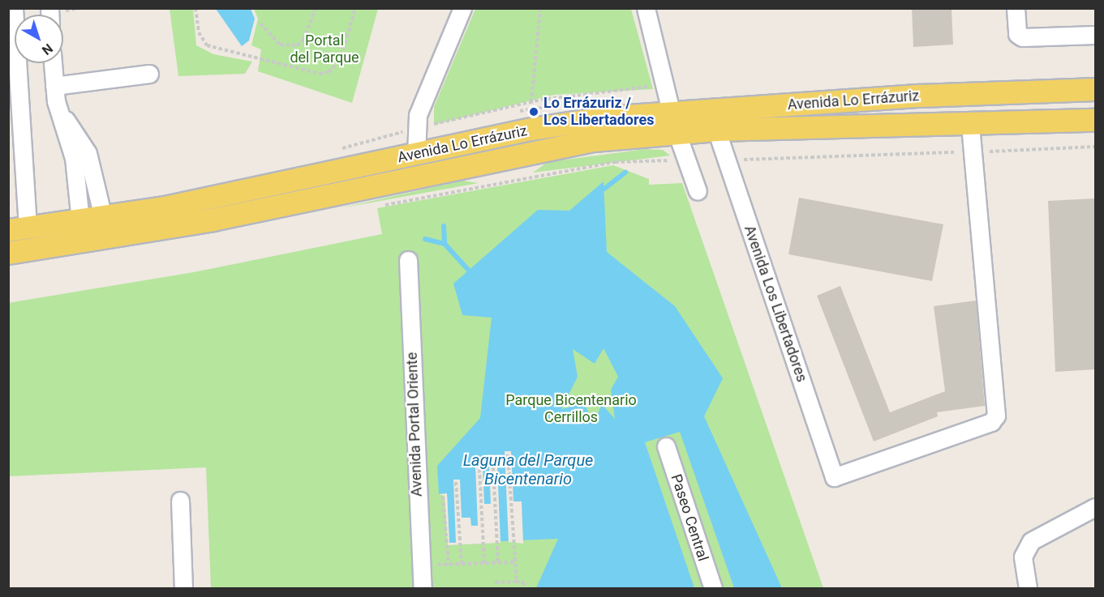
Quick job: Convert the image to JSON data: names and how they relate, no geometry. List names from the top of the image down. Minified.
{"streets":{"main road":["Avenida Lo Errázuriz"],"street":["Avenida Los Libertadores","Avenida Portal Oriente","Paseo Central"]},"crossings":[["Avenida Lo Errázuriz","Avenida Los Libertadores"]],"water":["Laguna del Parque Bicentenario"],"parks":["Portal del Parque","Parque Bicentenario Cerrillos"],"places":["Lo Errázuriz / Los Libertadores"],"north":"bottom right"}
